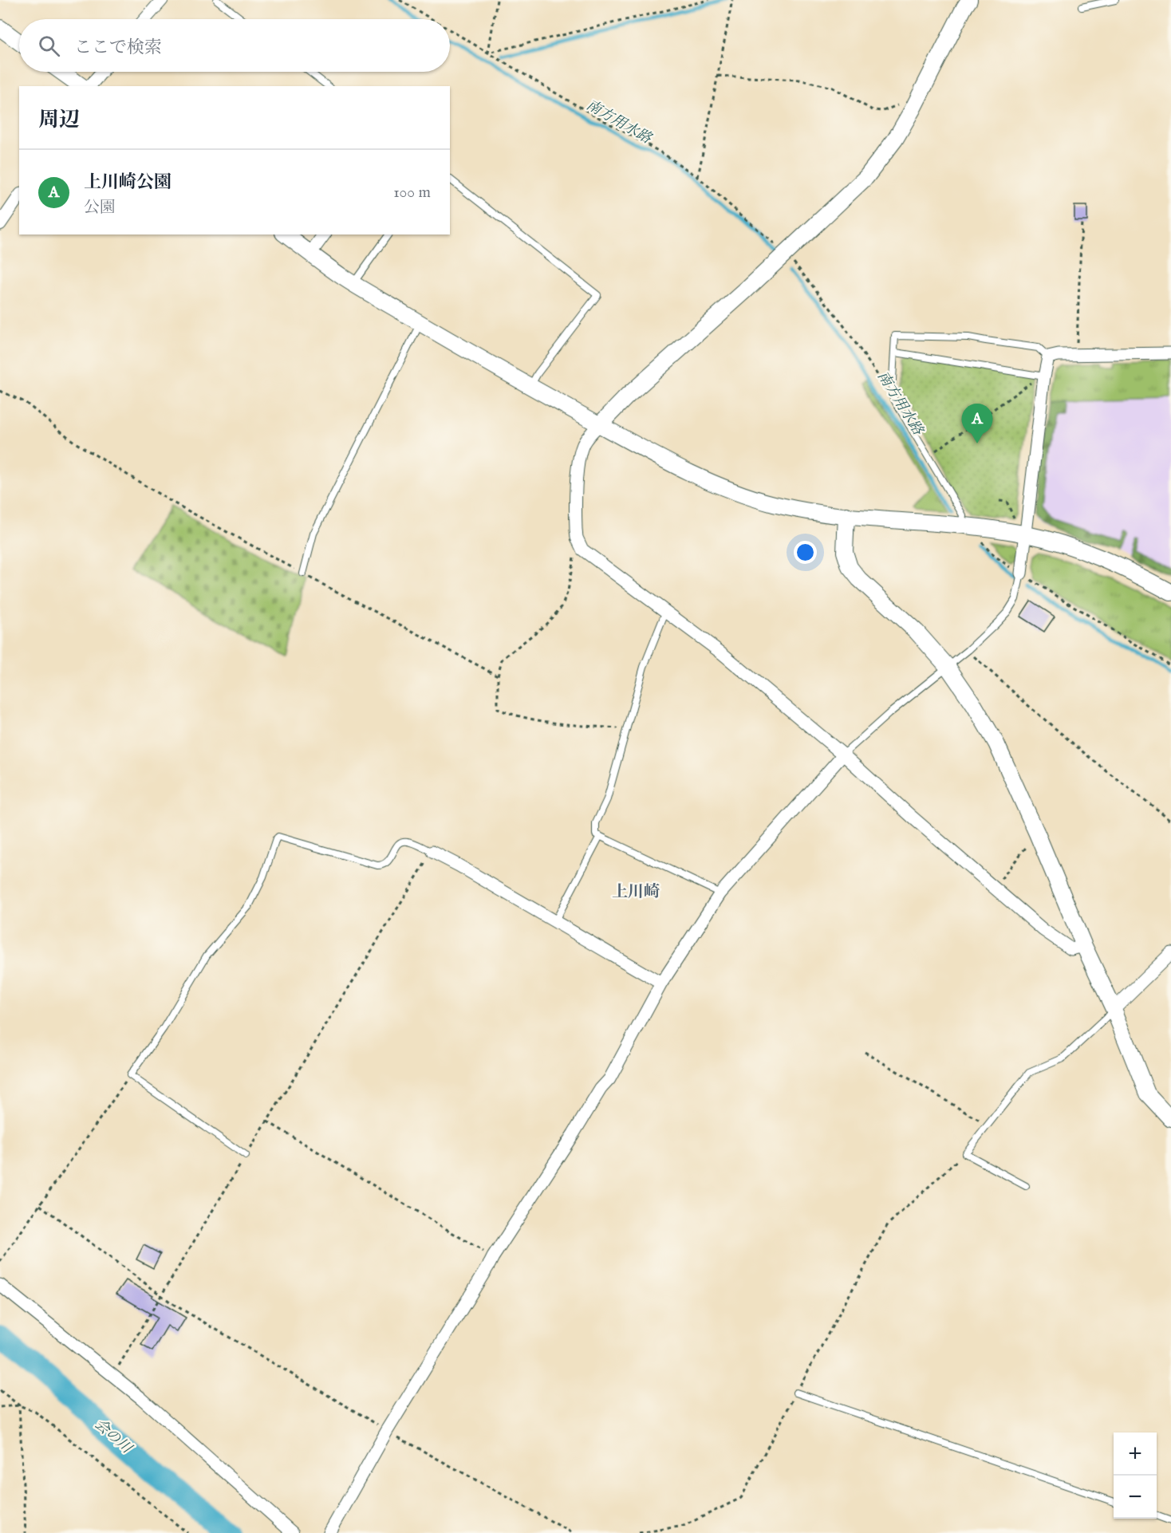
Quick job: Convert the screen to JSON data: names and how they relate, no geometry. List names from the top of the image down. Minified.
{"districts":["上川崎"],"water":["南方用水路","会の川"],"page":{"search":"ここで検索","heading":"周辺","list":[{"mark":"A","name":"上川崎公園","note":"公園","value":"100 m"}],"pins":"A","map_buttons":["+","−"]}}
